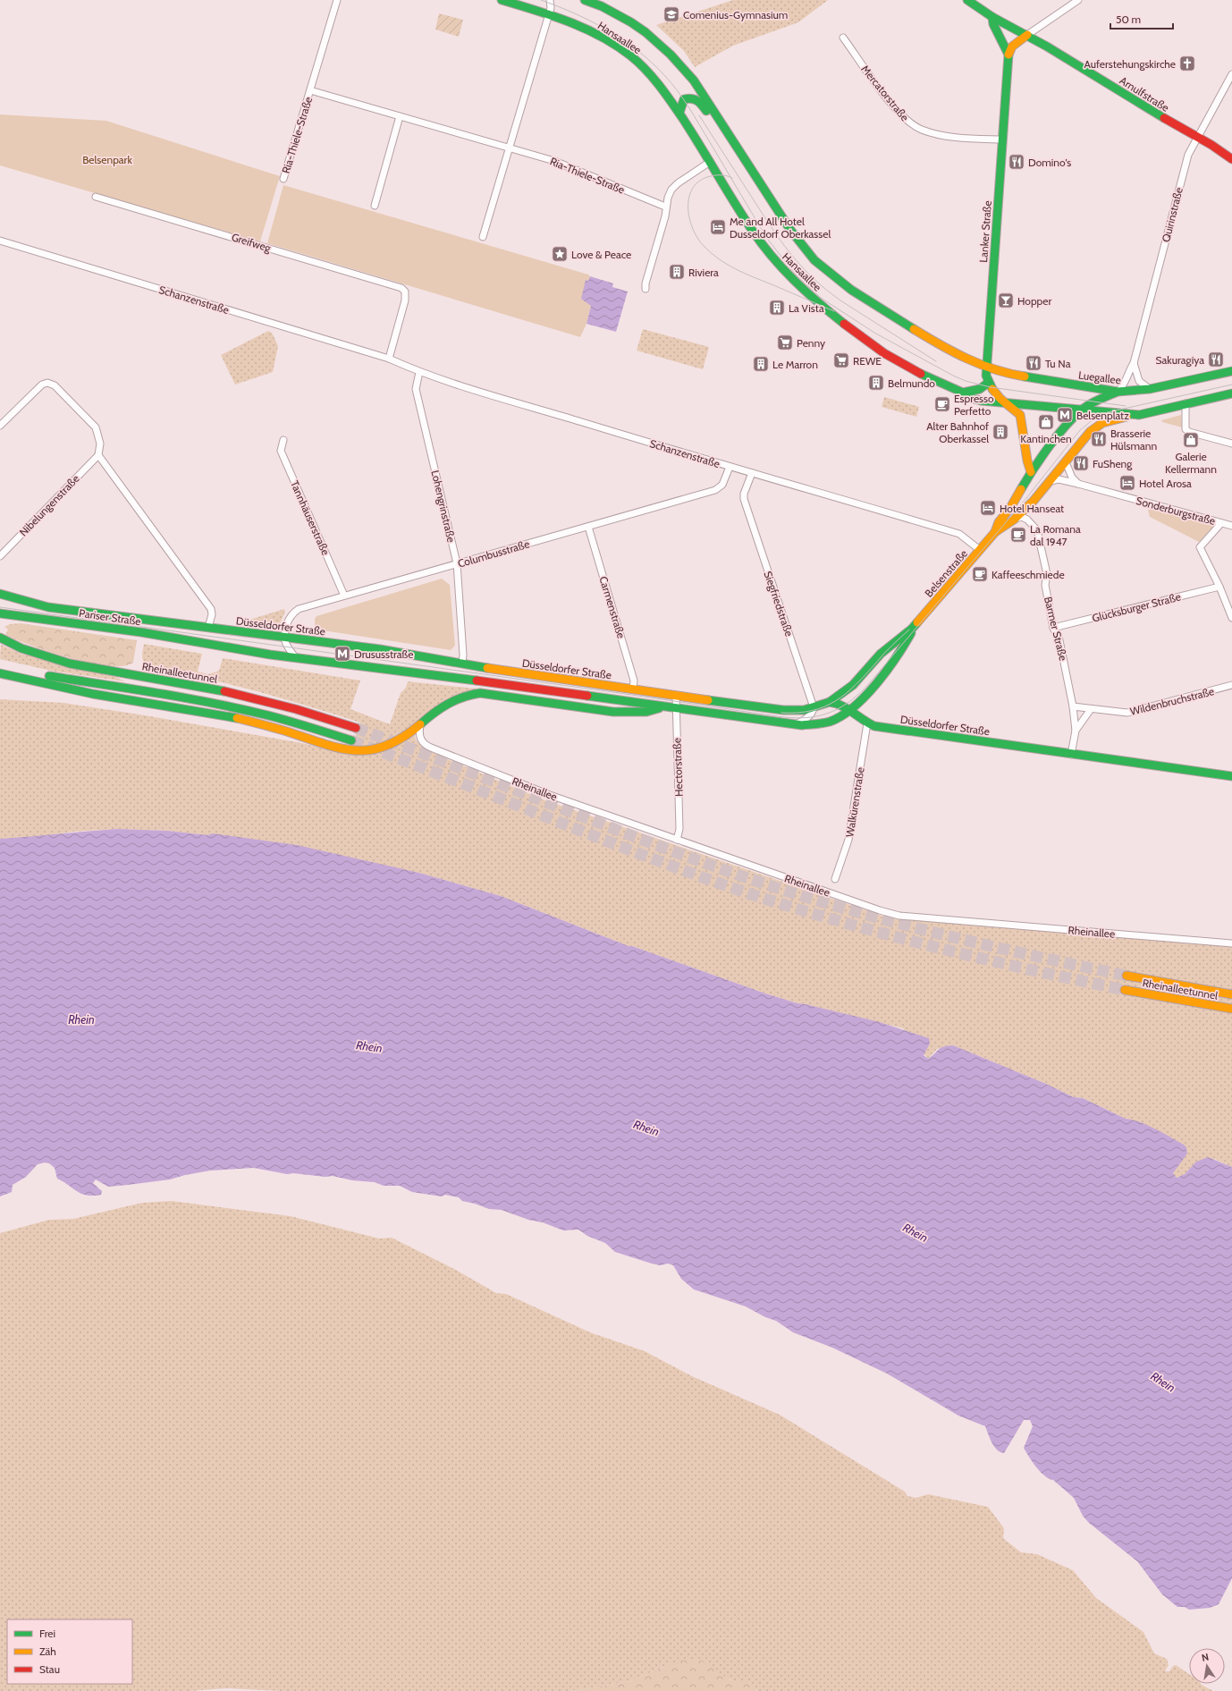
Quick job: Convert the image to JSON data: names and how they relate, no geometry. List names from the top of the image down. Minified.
{"streets":{"main road":["Hansaallee","Arnulfstraße","Lanker Straße","Luegallee","Belsenstraße","Pariser Straße","Düsseldorfer Straße","Rheinalleetunnel"],"street":["Mercatorstraße","Ria-Thiele-Straße","Quirinstraße","Greifweg","Schanzenstraße","Nibelungenstraße","Lohengrinstraße","Sonderburgstraße","Tannhäuserstraße","Columbusstraße","Siegfriedstraße","Carmenstraße","Glücksburger Straße","Barmer Straße","Wildenbruchstraße","Hectorstraße","Rheinallee","Walkürenstraße"]},"crossings":[["Hansaallee","Lanker Straße"],["Hansaallee","Luegallee"],["Mercatorstraße","Lanker Straße"],["Arnulfstraße","Quirinstraße"],["Quirinstraße","Luegallee"],["Lanker Straße","Luegallee"],["Greifweg","Schanzenstraße"],["Schanzenstraße","Lohengrinstraße"],["Schanzenstraße","Columbusstraße"],["Schanzenstraße","Belsenstraße"],["Schanzenstraße","Siegfriedstraße"],["Lohengrinstraße","Columbusstraße"],["Lohengrinstraße","Düsseldorfer Straße"],["Sonderburgstraße","Belsenstraße"],["Tannhäuserstraße","Columbusstraße"],["Columbusstraße","Carmenstraße"],["Columbusstraße","Düsseldorfer Straße"],["Belsenstraße","Siegfriedstraße"],["Belsenstraße","Düsseldorfer Straße"],["Belsenstraße","Barmer Straße"],["Siegfriedstraße","Düsseldorfer Straße"],["Carmenstraße","Düsseldorfer Straße"],["Glücksburger Straße","Barmer Straße"],["Pariser Straße","Düsseldorfer Straße"],["Düsseldorfer Straße","Barmer Straße"],["Düsseldorfer Straße","Hectorstraße"],["Düsseldorfer Straße","Walkürenstraße"],["Barmer Straße","Wildenbruchstraße"],["Hectorstraße","Rheinallee"]],"water":["Rhein"],"parks":["Belsenpark"],"places":{"school or university":["Comenius-Gymnasium"],"church":["Auferstehungskirche"],"restaurant":["Domino's","Sakuragiya","Tu Na","Brasserie Hülsmann","FuSheng"],"hotel":["Me and All Hotel Dusseldorf Oberkassel","Hotel Arosa","Hotel Hanseat"],"place":["Love & Peace"],"building":["Riviera","La Vista","Le Marron","Belmundo","Alter Bahnhof Oberkassel"],"bar":["Hopper"],"supermarket":["Penny","REWE"],"cafe":["Espresso Perfetto","La Romana dal 1947","Kaffeeschmiede"],"metro station":["Belsenplatz","Drususstraße"],"shop":["Kantinchen","Galerie Kellermann"]},"legend":["Frei","Zäh","Stau"],"scale_bar":"50 m","north":"top"}
